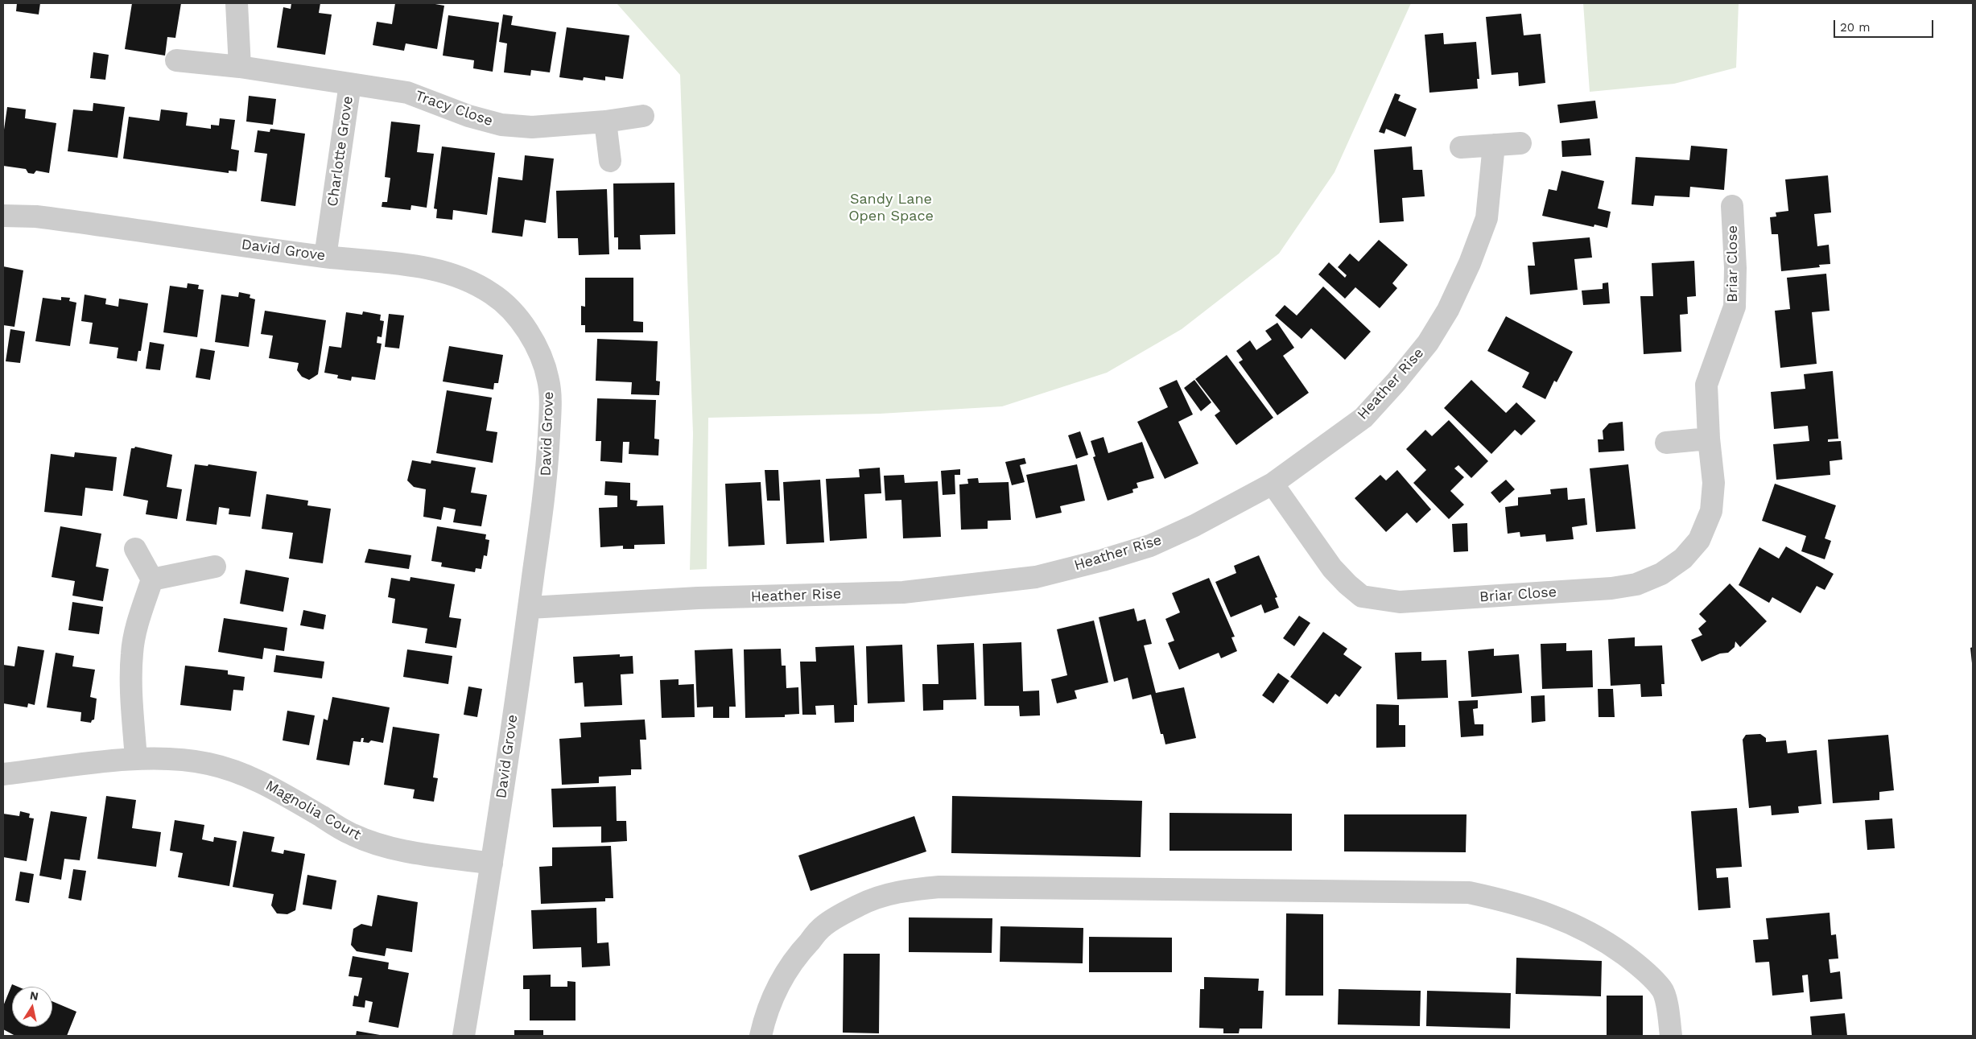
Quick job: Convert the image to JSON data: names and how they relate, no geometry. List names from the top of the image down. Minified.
{"streets":{"street":["Tracy Close","Charlotte Grove","David Grove","Briar Close","Heather Rise","Magnolia Court"]},"crossings":[["Tracy Close","Charlotte Grove"],["Charlotte Grove","David Grove"],["David Grove","Heather Rise"],["David Grove","Magnolia Court"],["Briar Close","Heather Rise"]],"parks":["Sandy Lane Open Space"],"scale_bar":"20 m","north":"top"}
